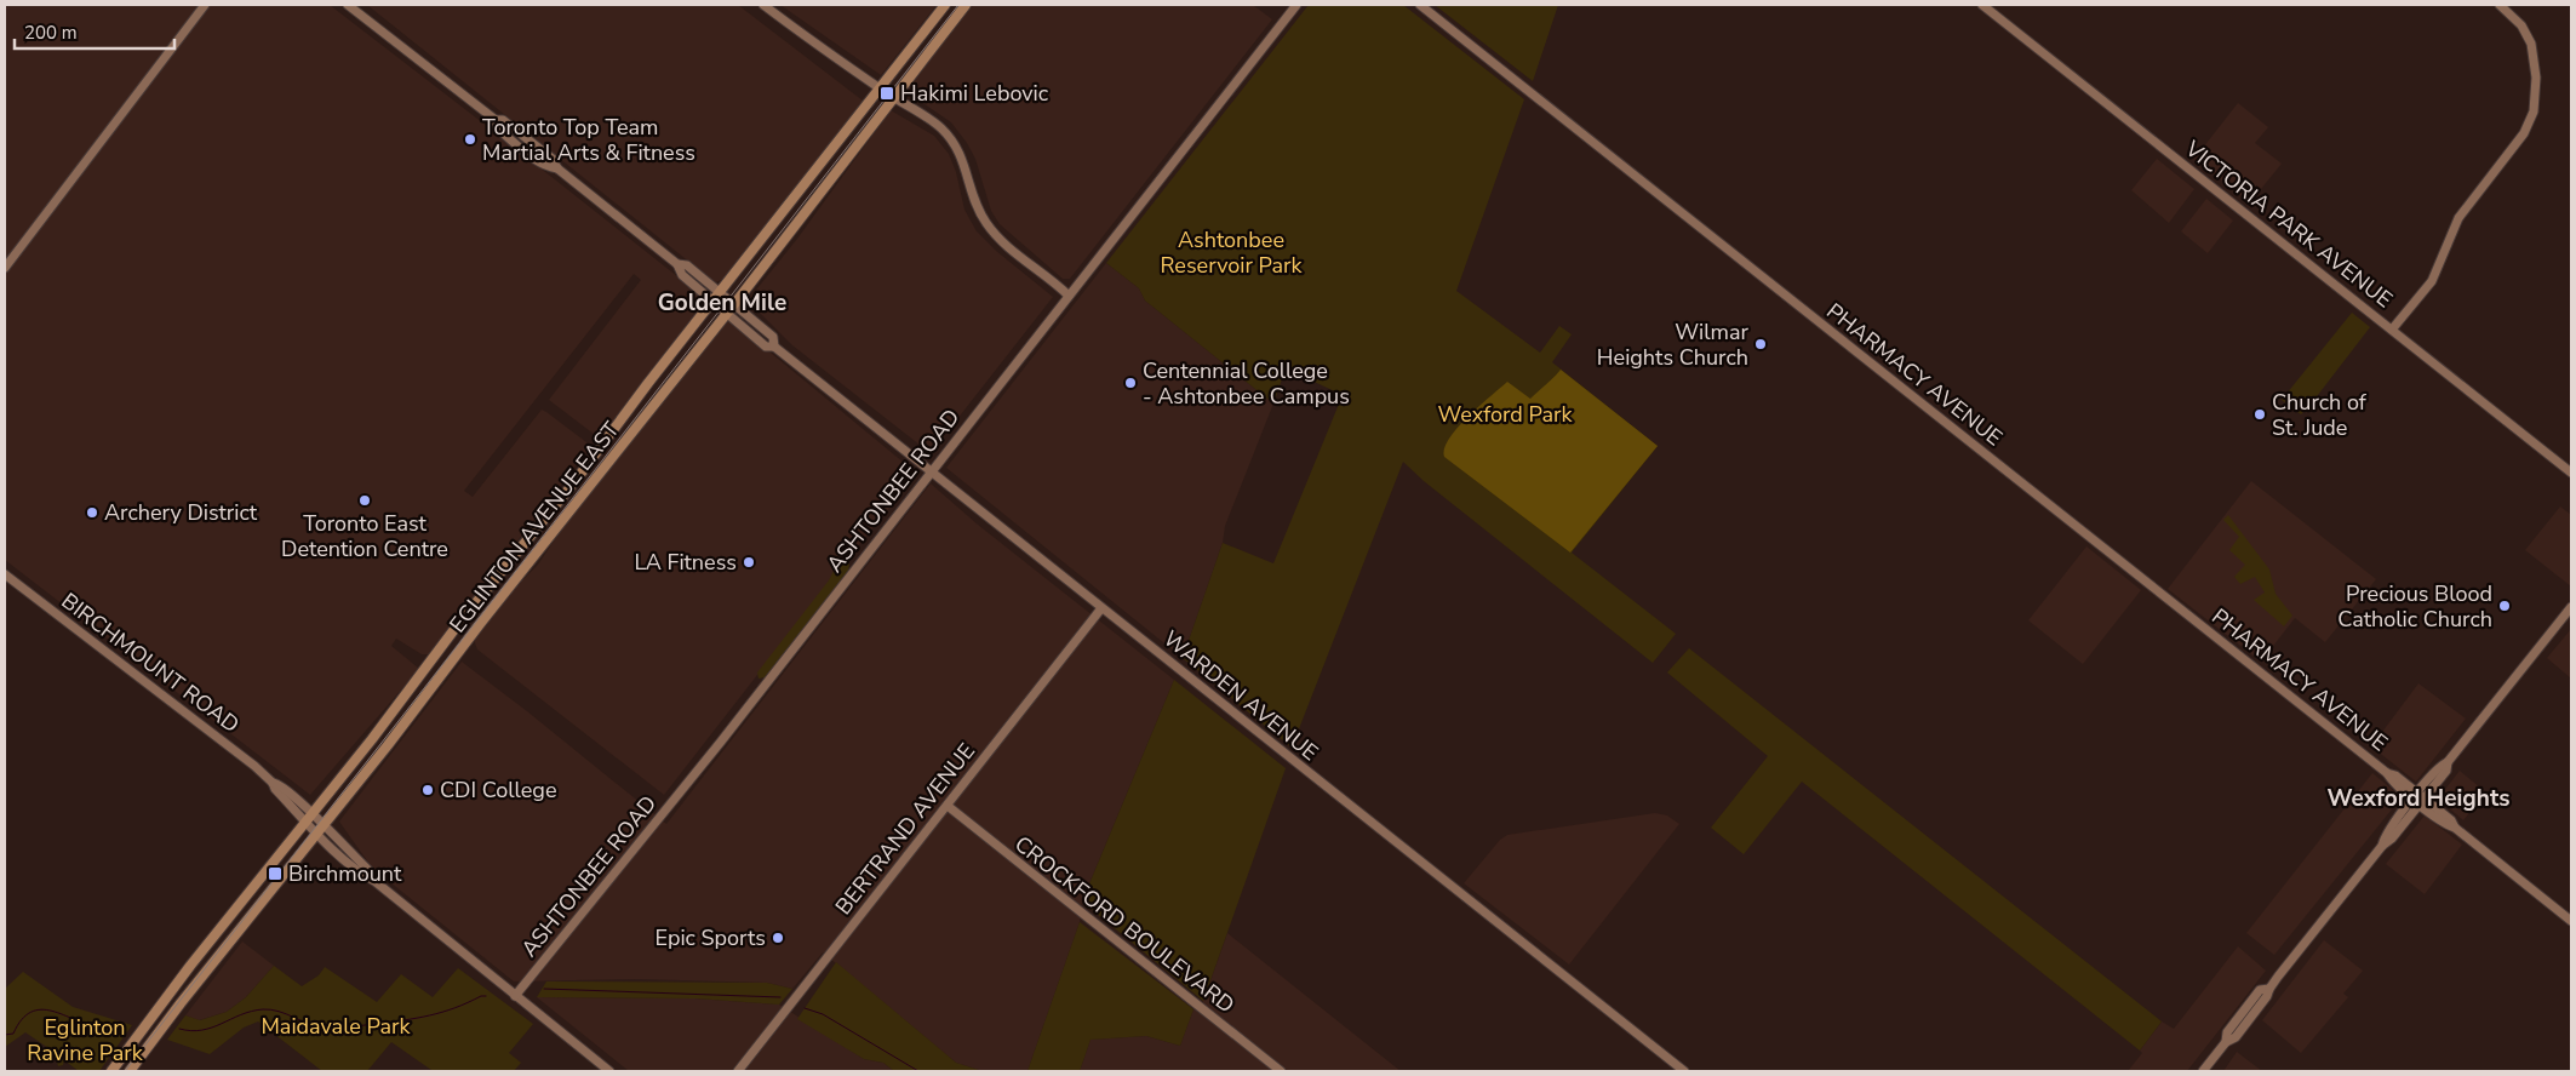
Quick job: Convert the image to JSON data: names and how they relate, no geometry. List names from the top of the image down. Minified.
{"streets":{"main road":["EGLINTON AVENUE EAST"],"street":["VICTORIA PARK AVENUE","PHARMACY AVENUE","ASHTONBEE ROAD","BIRCHMOUNT ROAD","WARDEN AVENUE","BERTRAND AVENUE","CROCKFORD BOULEVARD"]},"crossings":[["ASHTONBEE ROAD","BIRCHMOUNT ROAD"],["ASHTONBEE ROAD","WARDEN AVENUE"],["EGLINTON AVENUE EAST","BIRCHMOUNT ROAD"],["EGLINTON AVENUE EAST","WARDEN AVENUE"],["WARDEN AVENUE","BERTRAND AVENUE"],["BERTRAND AVENUE","CROCKFORD BOULEVARD"]],"districts":["Golden Mile","Wexford Heights"],"parks":["Ashtonbee Reservoir Park","Wexford Park","Maidavale Park","Eglinton Ravine Park"],"places":{"transit":["Hakimi Lebovic","Birchmount"],"other":["Toronto Top Team Martial Arts & Fitness","Wilmar Heights Church","Centennial College - Ashtonbee Campus","Church of St. Jude","Toronto East Detention Centre","Archery District","LA Fitness","Precious Blood Catholic Church","CDI College","Epic Sports"]},"scale_bar":"200 m"}
